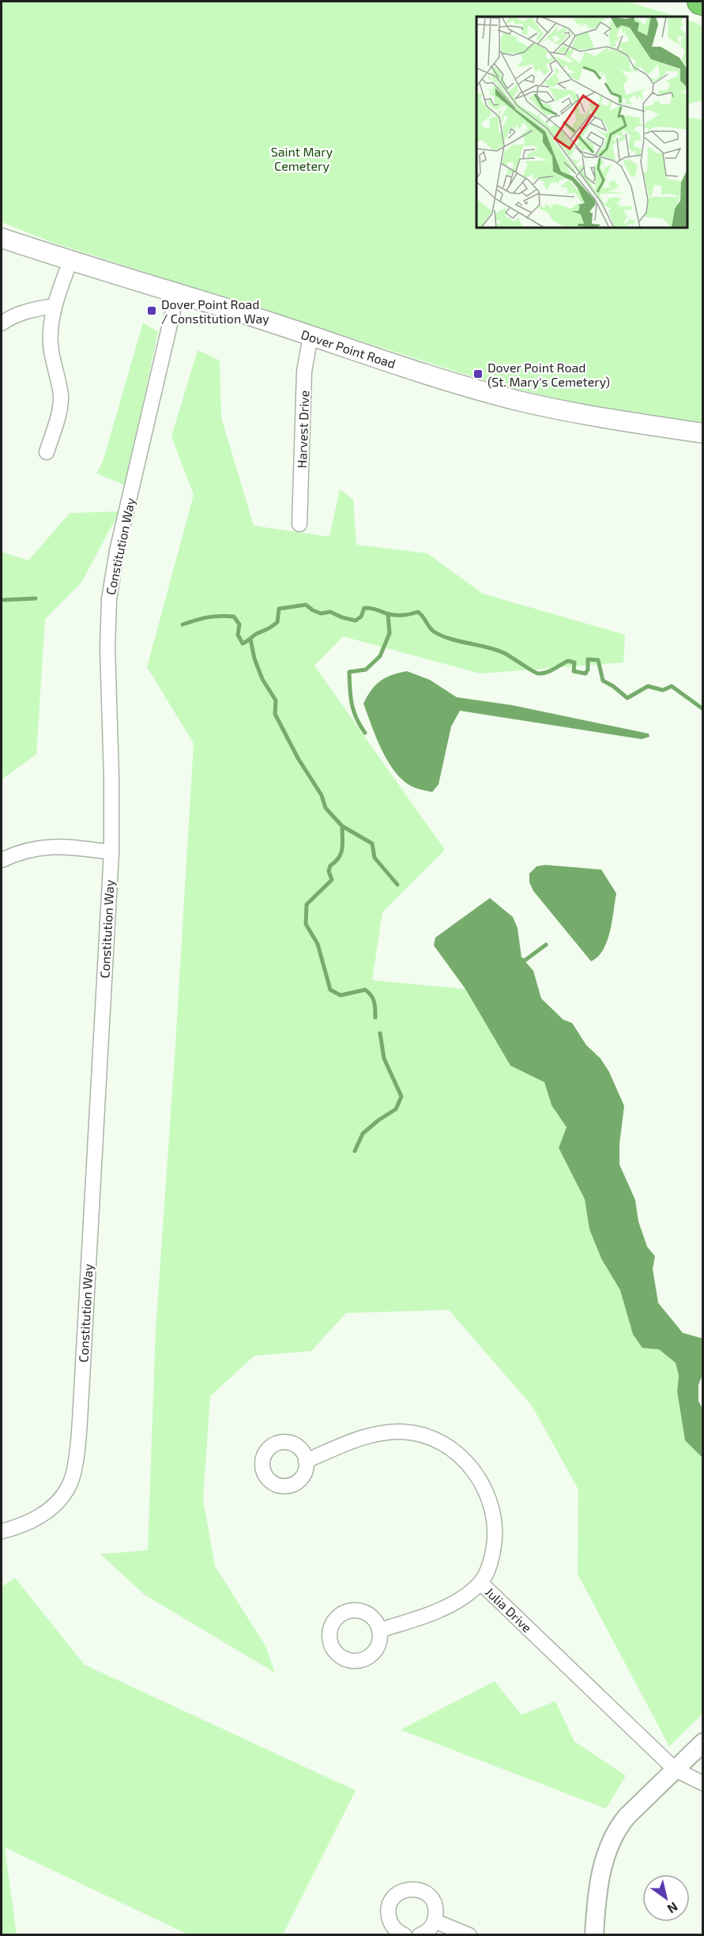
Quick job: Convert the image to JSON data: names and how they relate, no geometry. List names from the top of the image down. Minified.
{"streets":{"main road":["Dover Point Road"],"street":["Harvest Drive","Constitution Way","Julia Drive"]},"crossings":[["Dover Point Road","Harvest Drive"],["Dover Point Road","Constitution Way"]],"parks":["Saint Mary Cemetery"],"places":{"transit":["Dover Point Road / Constitution Way","Dover Point Road (St. Mary's Cemetery)"]},"north":"bottom right"}
